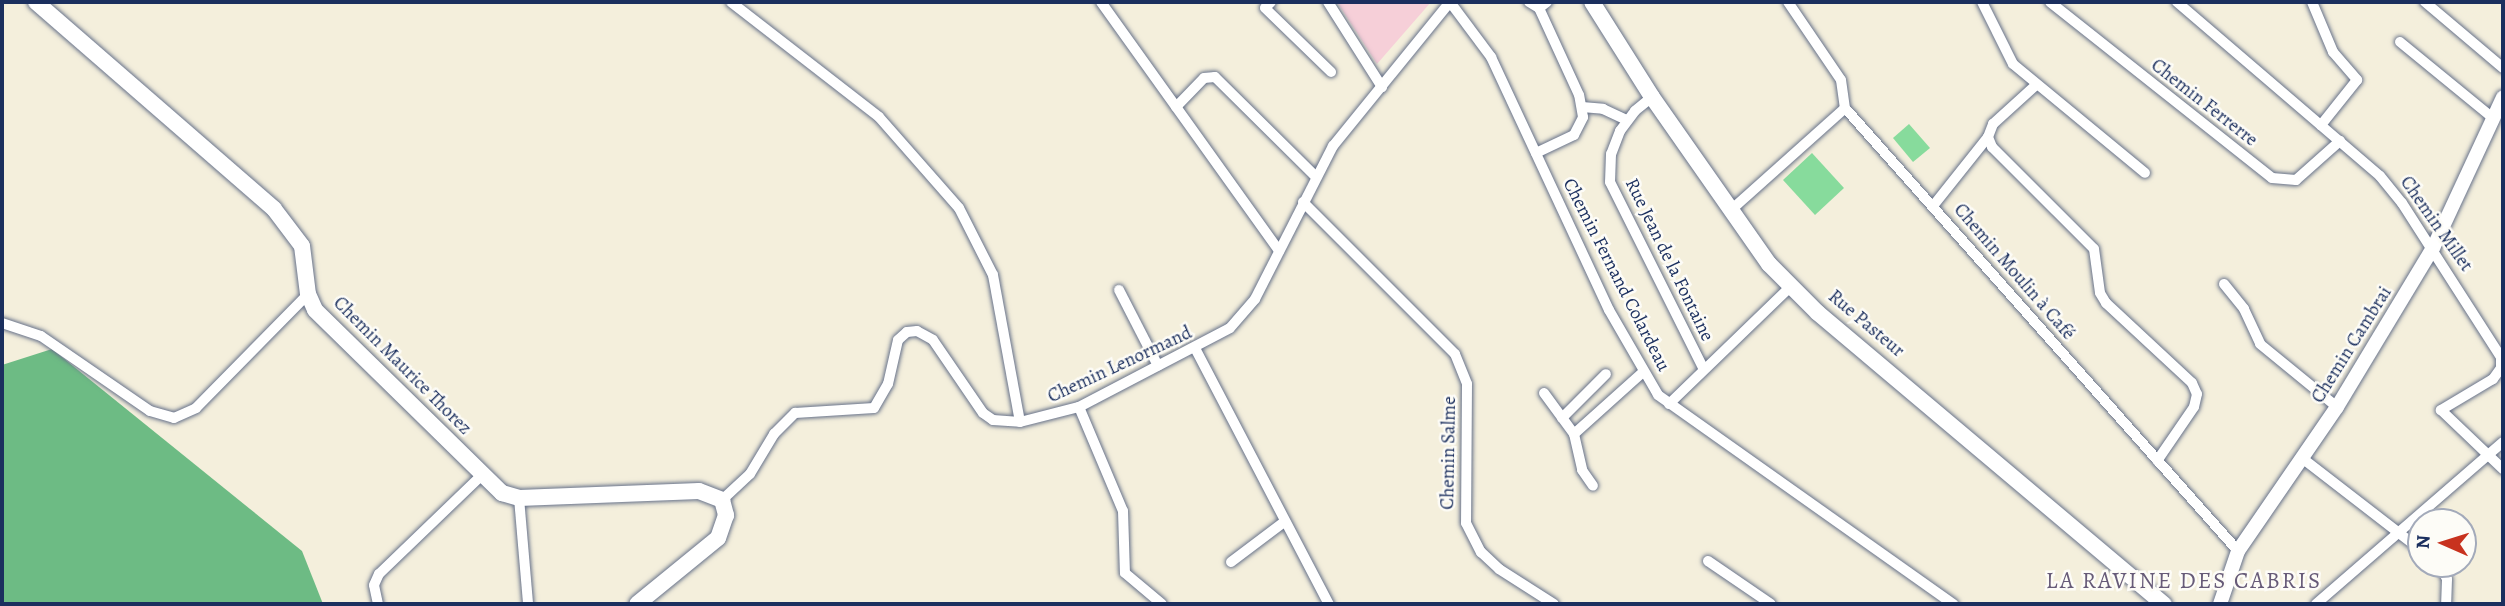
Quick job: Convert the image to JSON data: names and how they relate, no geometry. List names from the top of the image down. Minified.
{"streets":{"main road":["Rue Pasteur","Chemin Maurice Thorez"],"street":["Chemin Ferrerre","Chemin Millet","Rue Jean de la Fontaine","Chemin Moulin à Café","Chemin Fernand Colardeau","Chemin Cambrai","Chemin Lenormand","Chemin Salme"]},"crossings":[["Chemin Ferrerre","Chemin Millet"],["Chemin Millet","Chemin Cambrai"],["Rue Jean de la Fontaine","Rue Pasteur"],["Chemin Moulin à Café","Chemin Cambrai"],["Chemin Fernand Colardeau","Chemin Lenormand"],["Chemin Lenormand","Chemin Salme"]],"districts":["LA RAVINE DES CABRIS"],"north":"left"}
